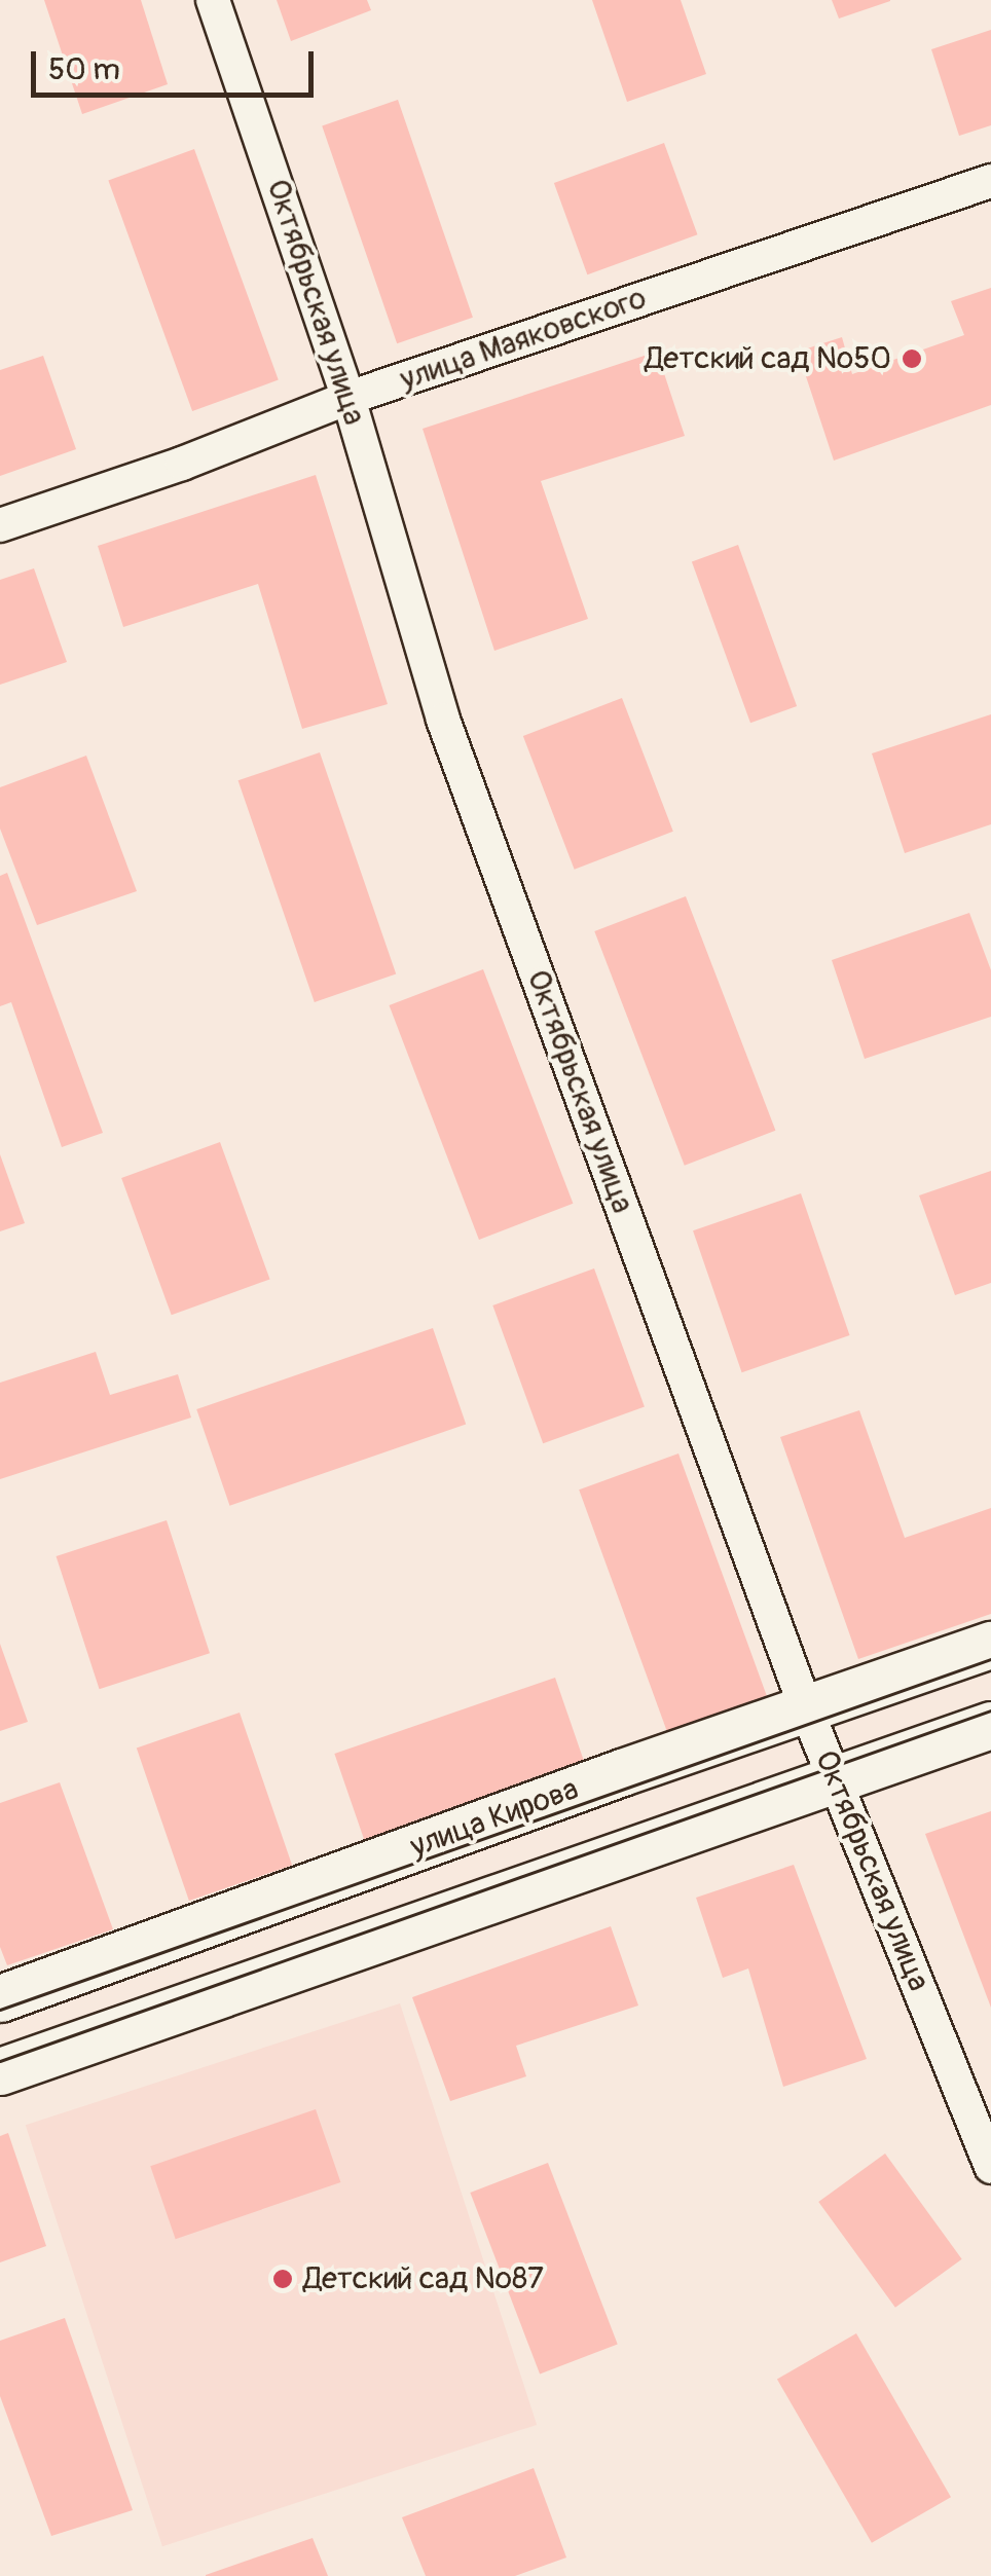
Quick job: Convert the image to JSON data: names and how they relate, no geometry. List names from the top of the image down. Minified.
{"streets":{"street":["Октябрьская улица","улица Маяковского","улица Кирова"]},"crossings":[["Октябрьская улица","улица Маяковского"],["Октябрьская улица","улица Кирова"]],"places":["Детский сад №50","Детский сад №87"],"scale_bar":"50 m"}
